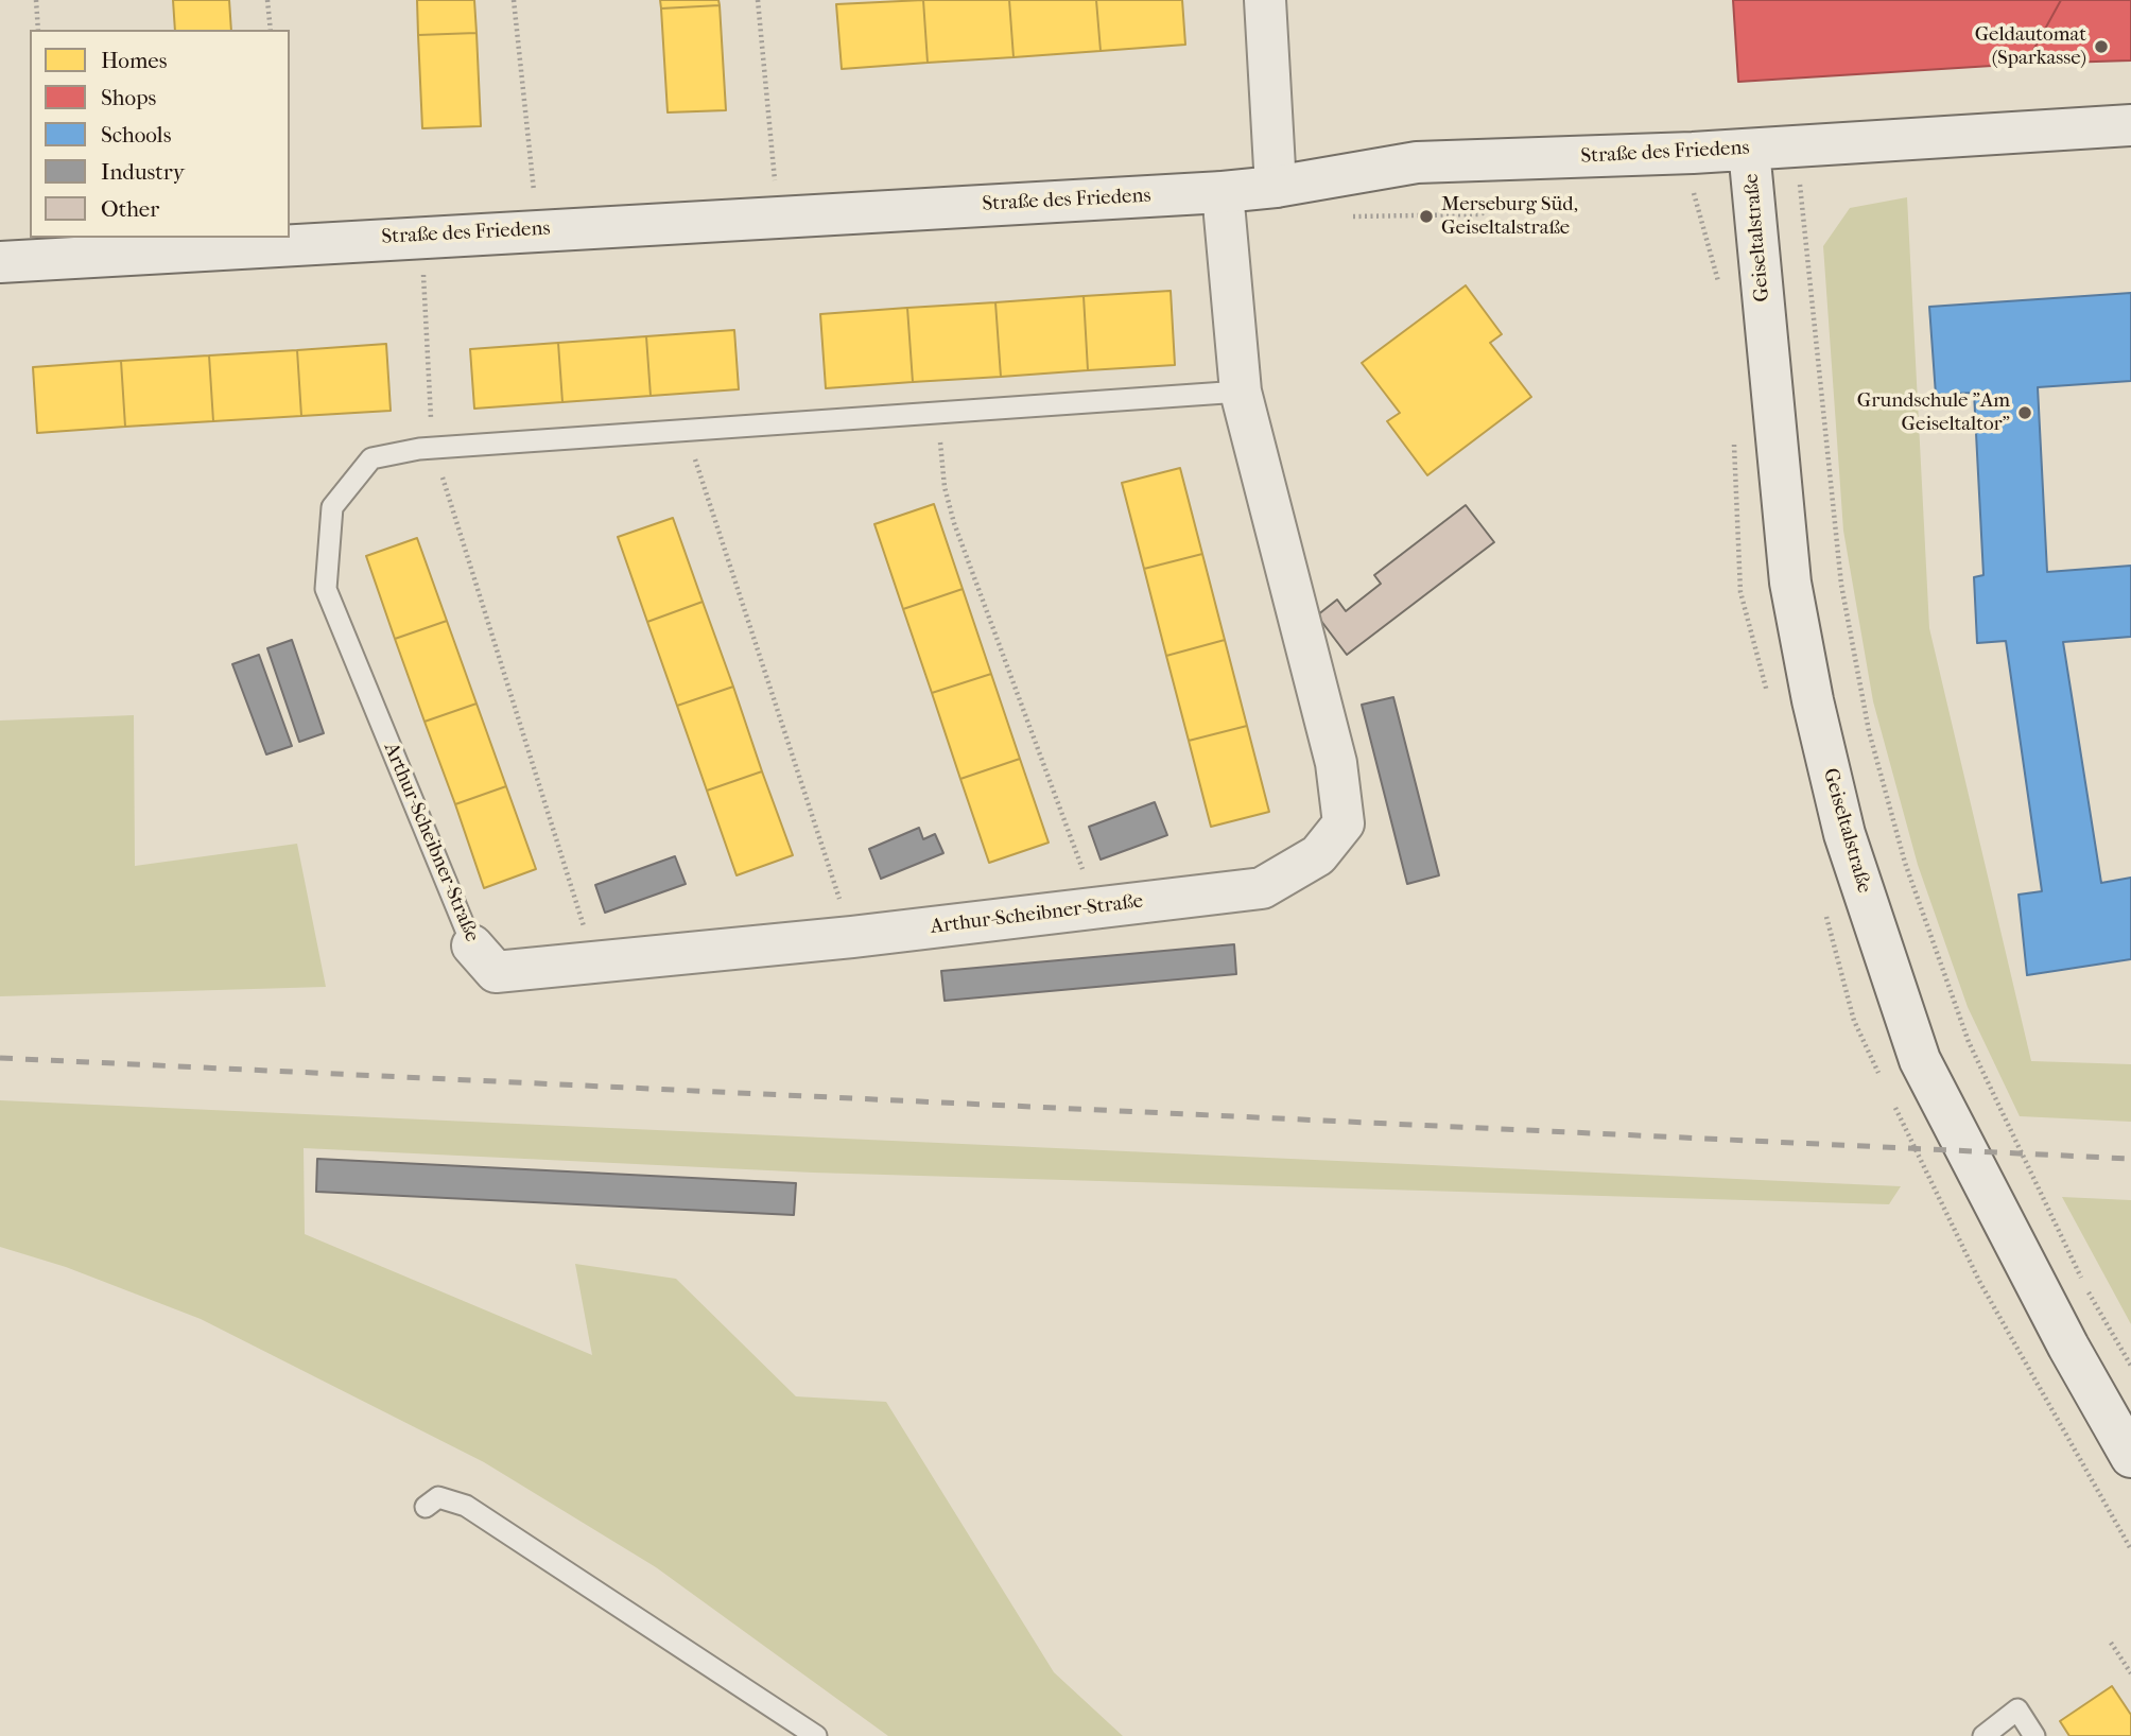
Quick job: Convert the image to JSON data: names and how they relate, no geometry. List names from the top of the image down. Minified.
{"streets":{"street":["Straße des Friedens","Geiseltalstraße","Arthur-Scheibner-Straße"]},"crossings":[["Straße des Friedens","Geiseltalstraße"],["Straße des Friedens","Arthur-Scheibner-Straße"]],"places":["Geldautomat (Sparkasse)","Merseburg Süd, Geiseltalstraße","Grundschule \"Am Geiseltaltor\""],"legend":["Homes","Shops","Schools","Industry","Other"]}
